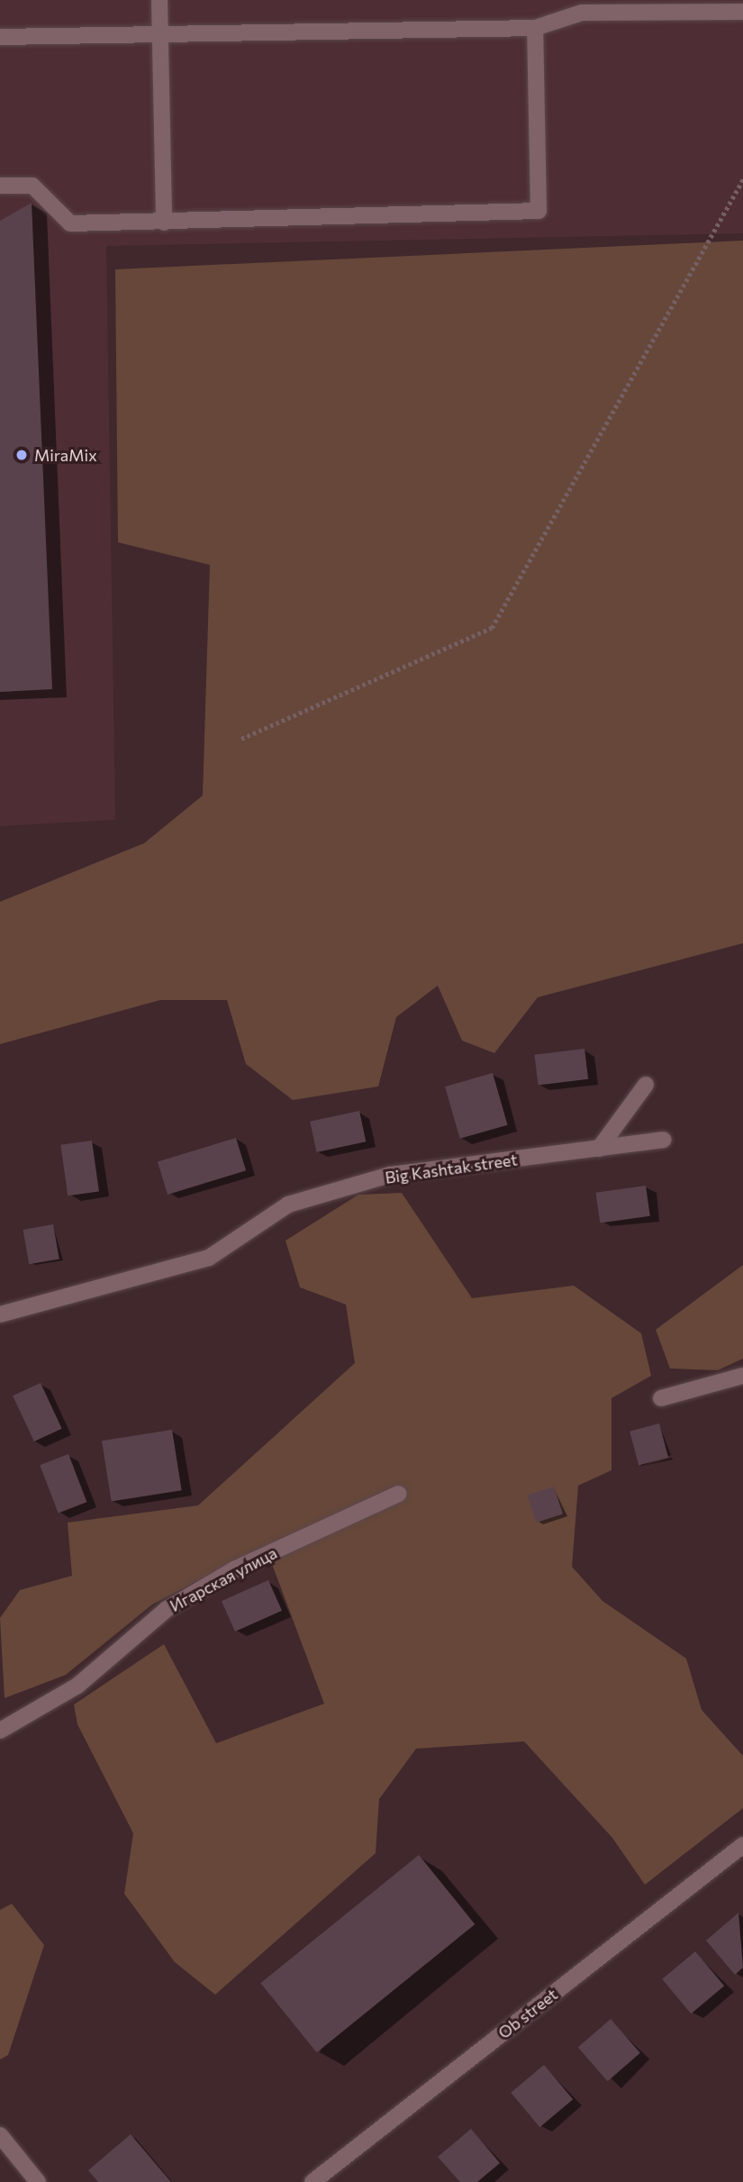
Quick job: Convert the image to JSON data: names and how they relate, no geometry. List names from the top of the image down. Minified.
{"streets":{"street":["Big Kashtak street","Игарская улица","Ob street"]},"places":["MiraMix"]}
